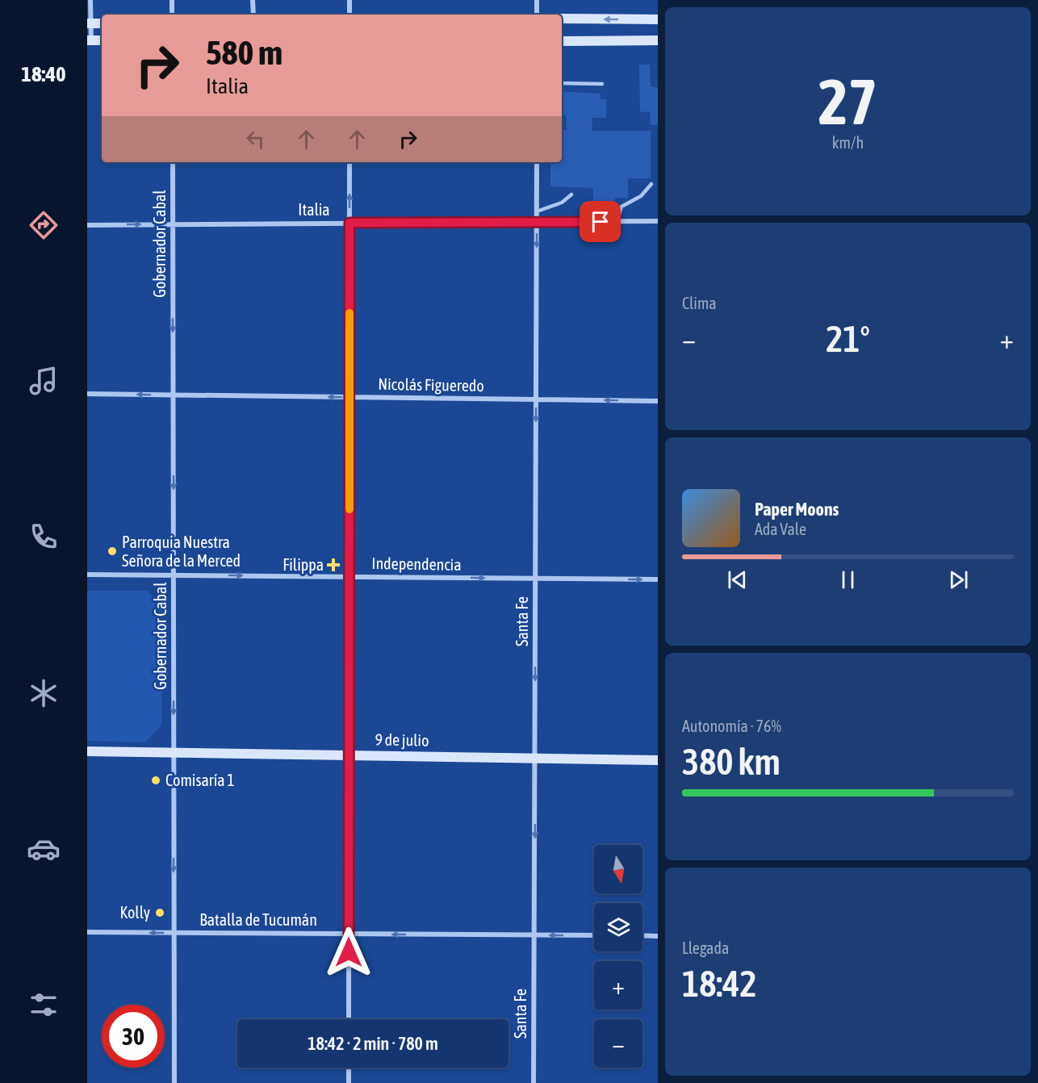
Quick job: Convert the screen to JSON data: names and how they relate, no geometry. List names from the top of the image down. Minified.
{"streets":{"main road":["9 de julio"],"street":["Italia","Gobernador Cabal","Nicolás Figueredo","Independencia","Santa Fe","Batalla de Tucumán"]},"crossings":[["Italia","Gobernador Cabal"],["Italia","Santa Fe"],["Gobernador Cabal","Nicolás Figueredo"],["Gobernador Cabal","Independencia"],["Gobernador Cabal","9 de julio"],["Gobernador Cabal","Batalla de Tucumán"],["Nicolás Figueredo","Santa Fe"],["Independencia","Santa Fe"],["Santa Fe","9 de julio"],["Santa Fe","Batalla de Tucumán"]],"one_way":["Gobernador Cabal","Nicolás Figueredo","Independencia","Santa Fe","Batalla de Tucumán"],"places":{"other":["Parroquia Nuestra Señora de la Merced","Comisaría 1","Kolly"],"health":["Filippa"]},"north":"bottom","page":{"tabs":"18:40","tile":[["27","km/h"],"Clima",["Autonomía · 76%","380 km"],["Llegada","18:42"]],"turn":["580 m","Italia"],"heat":["−","21°","+"],"song":["Paper Moons","Ada Vale"],"map_buttons":["+","−"],"limit":"30","trip":"18:42 · 2 min · 780 m"}}
